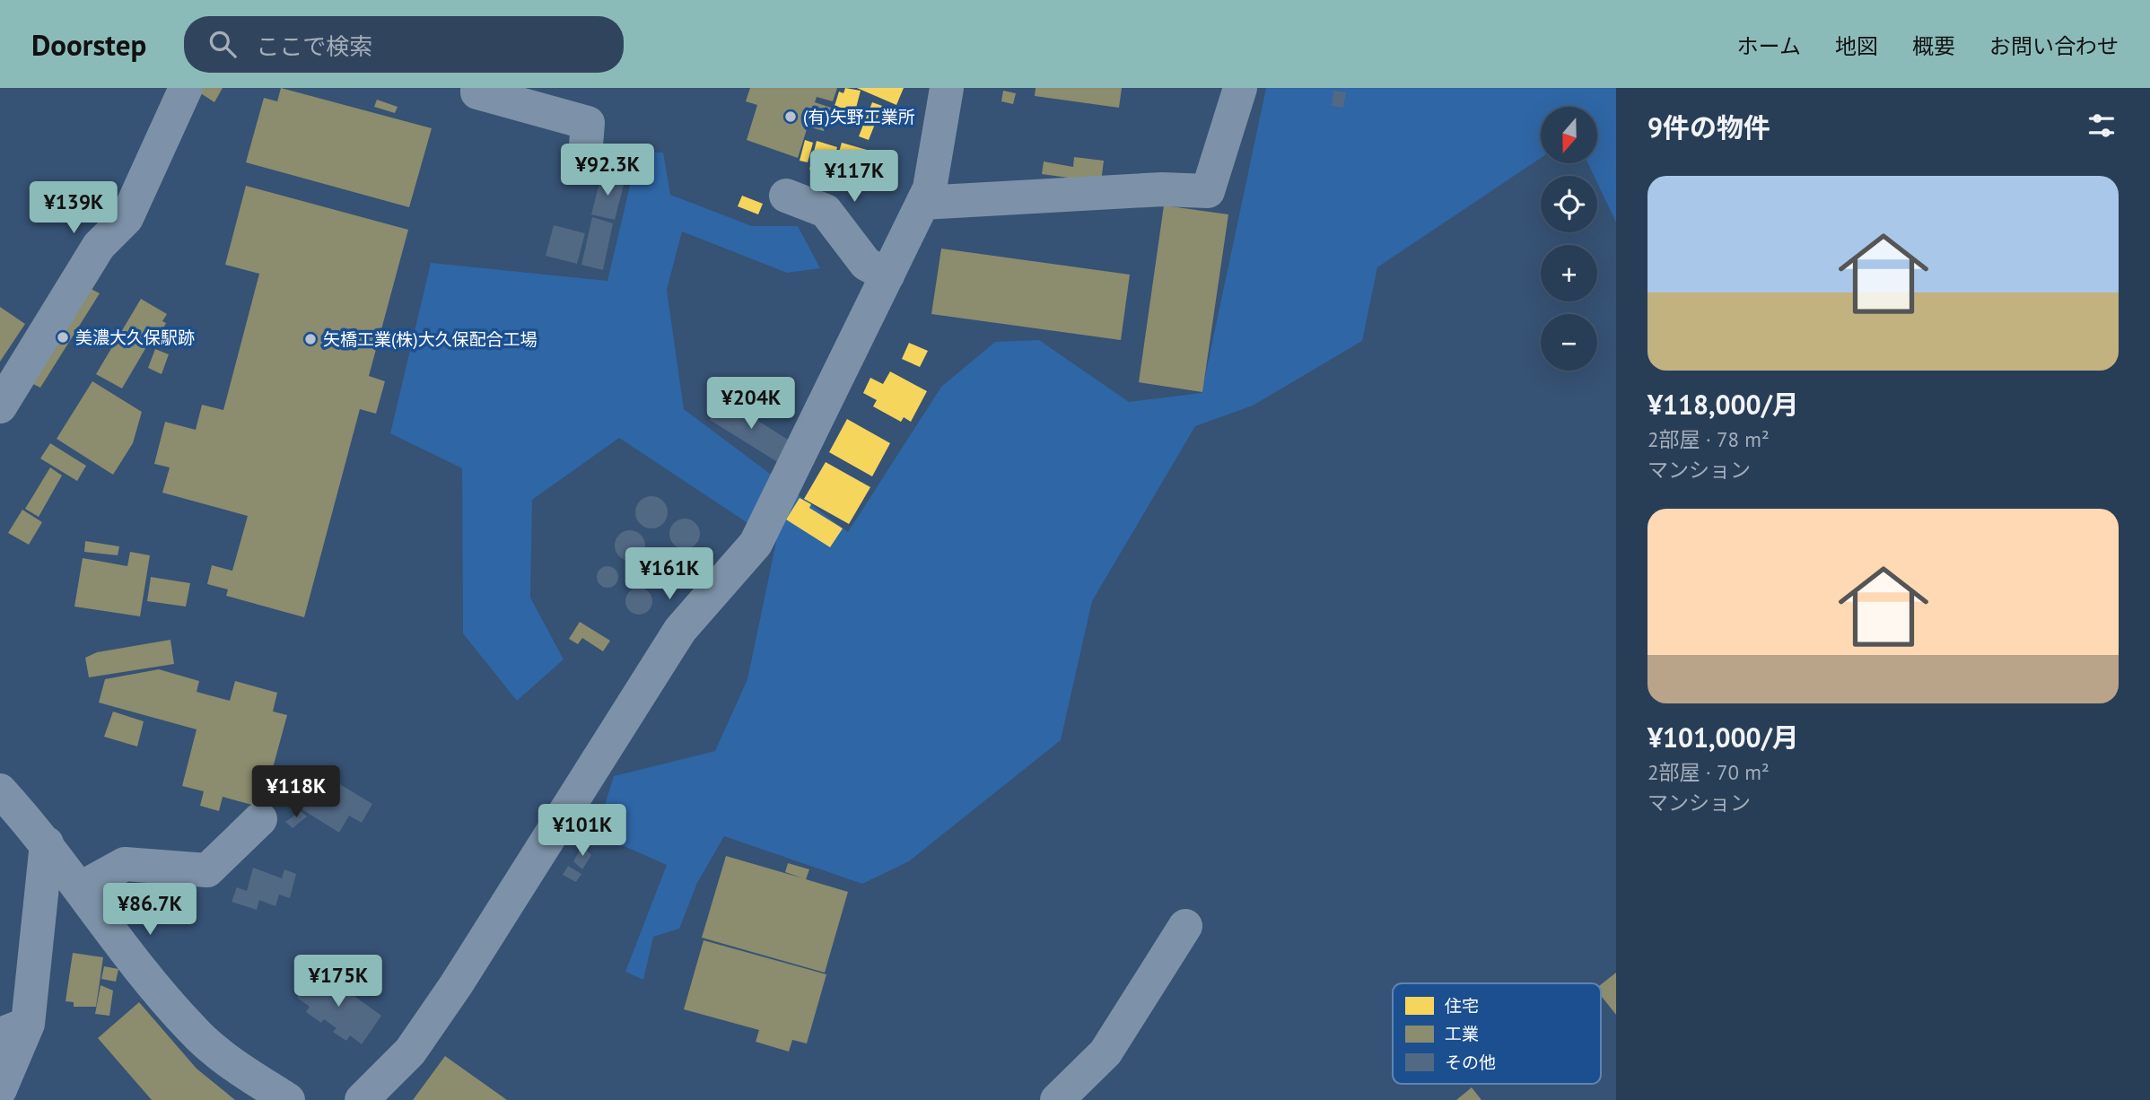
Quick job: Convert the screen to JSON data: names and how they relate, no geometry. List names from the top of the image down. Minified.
{"places":["(有)矢野工業所","美濃大久保駅跡","矢橋工業(株)大久保配合工場"],"legend":["住宅","工業","その他"],"north":"bottom","page":{"header":"Doorstep","search":"ここで検索","nav":["ホーム","地図","概要","お問い合わせ"],"heading":"9件の物件","map_buttons":["+","−"],"price":["¥92.3K","¥117K","¥139K","¥204K","¥161K","¥118K","¥101K","¥86.7K","¥175K"],"list":[{"name":"¥118,000/月","note":"2部屋 · 78 m² · マンション"},{"name":"¥101,000/月","note":"2部屋 · 70 m² · マンション"}]}}
